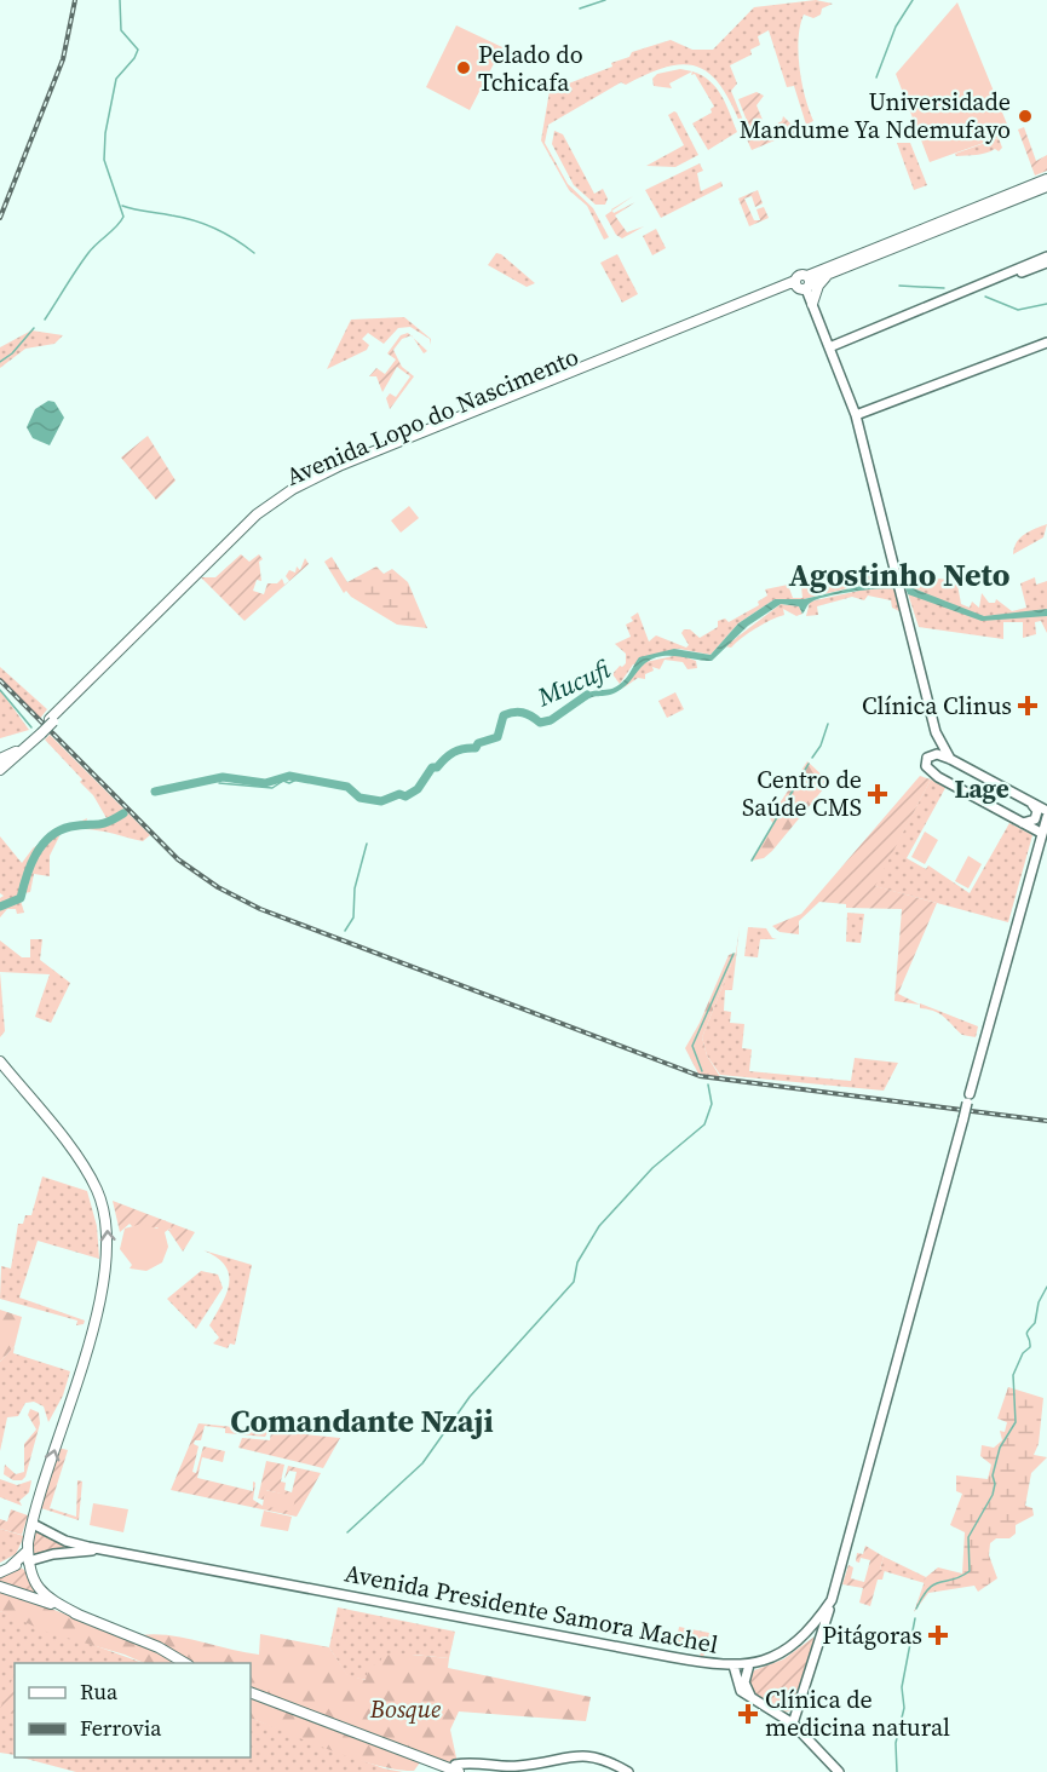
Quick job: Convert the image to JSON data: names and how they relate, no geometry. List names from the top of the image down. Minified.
{"streets":{"main road":["Avenida Lopo do Nascimento","Avenida Presidente Samora Machel"]},"districts":["Agostinho Neto","Lage","Comandante Nzaji"],"water":["Mucufi"],"parks":["Bosque"],"places":{"other":["Pelado do Tchicafa","Universidade Mandume Ya Ndemufayo"],"health":["Clínica Clinus","Centro de Saúde CMS","Pitágoras","Clínica de medicina natural"]},"legend":["Rua","Ferrovia"]}
